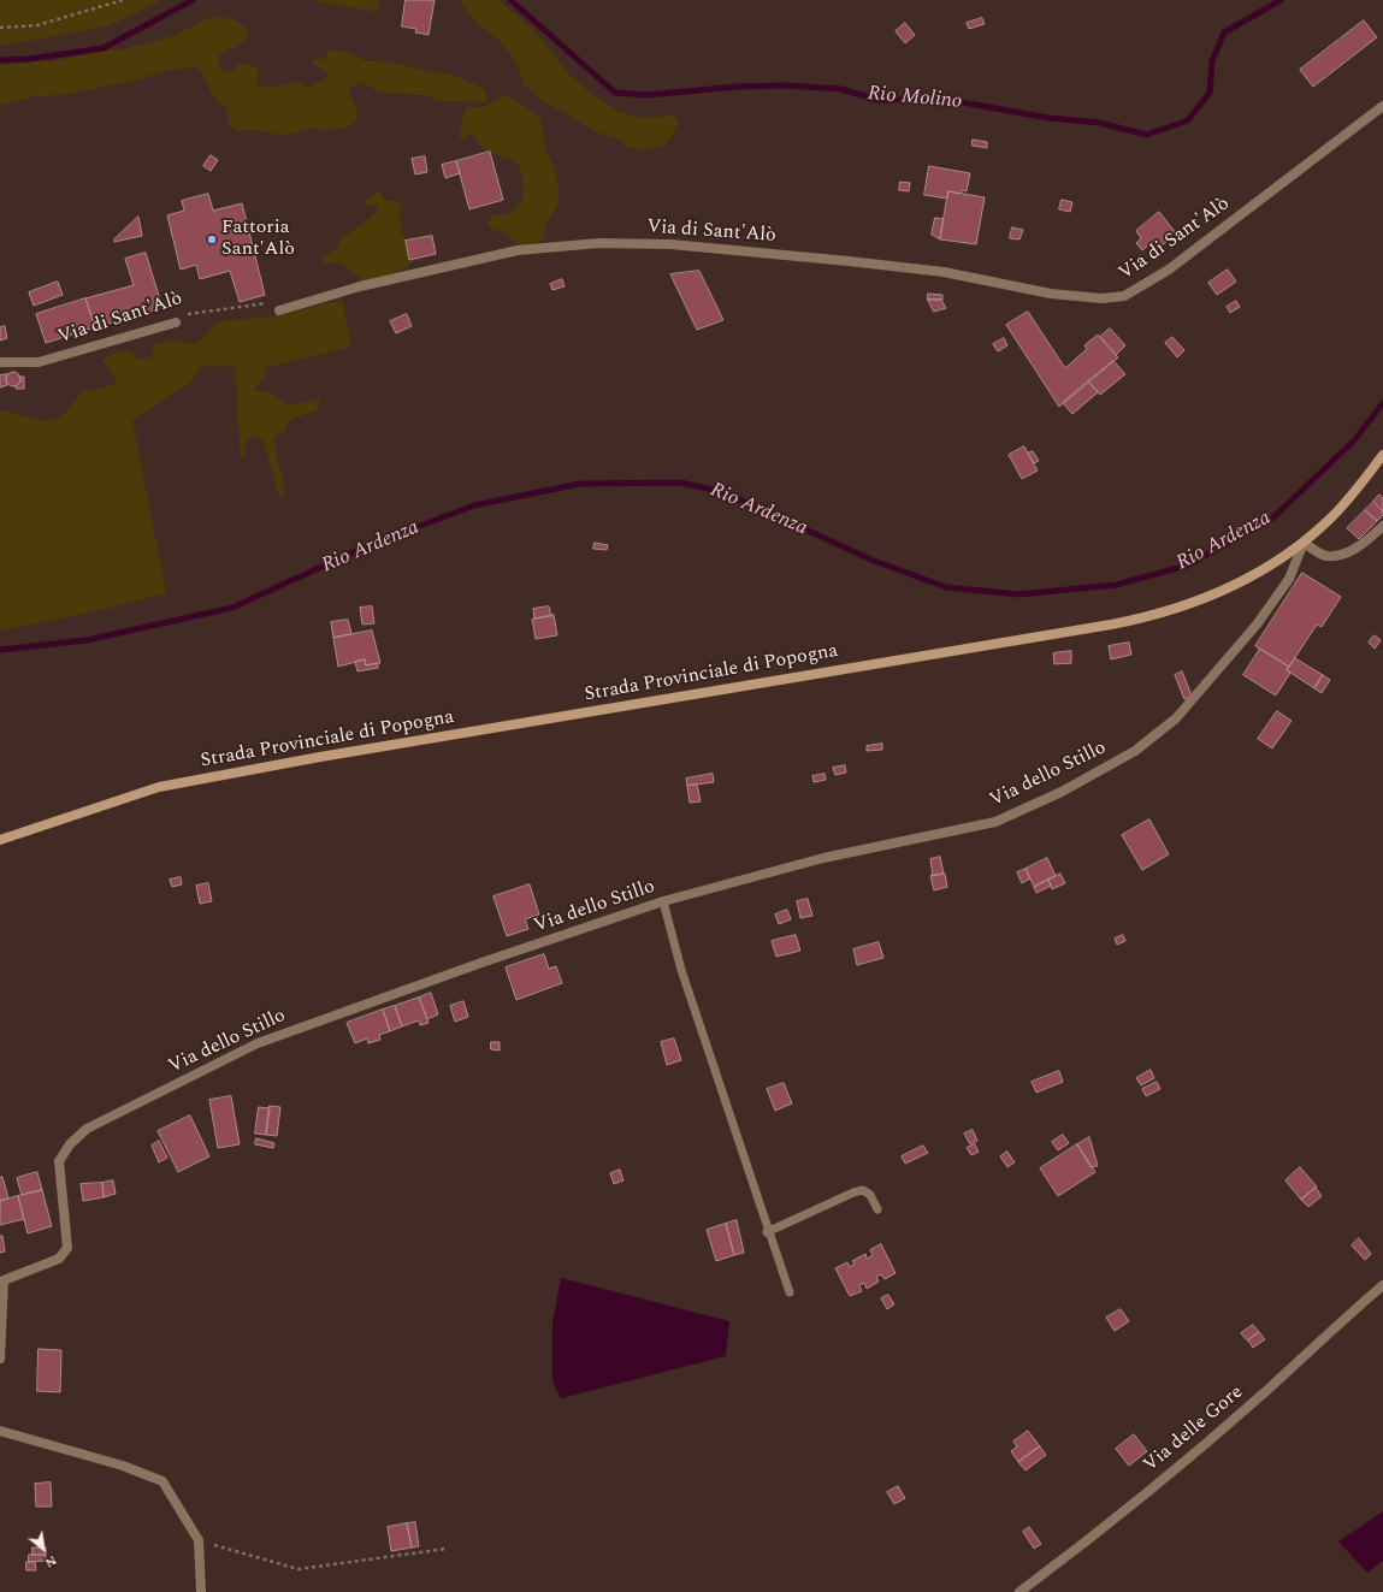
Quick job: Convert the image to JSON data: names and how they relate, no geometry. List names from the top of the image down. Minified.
{"streets":{"main road":["Strada Provinciale di Popogna"],"street":["Via di Sant'Alò","Via dello Stillo","Via delle Gore"]},"crossings":[["Strada Provinciale di Popogna","Via dello Stillo"]],"water":["Rio Molino","Rio Ardenza"],"places":["Fattoria Sant'Alò"],"north":"bottom right"}
